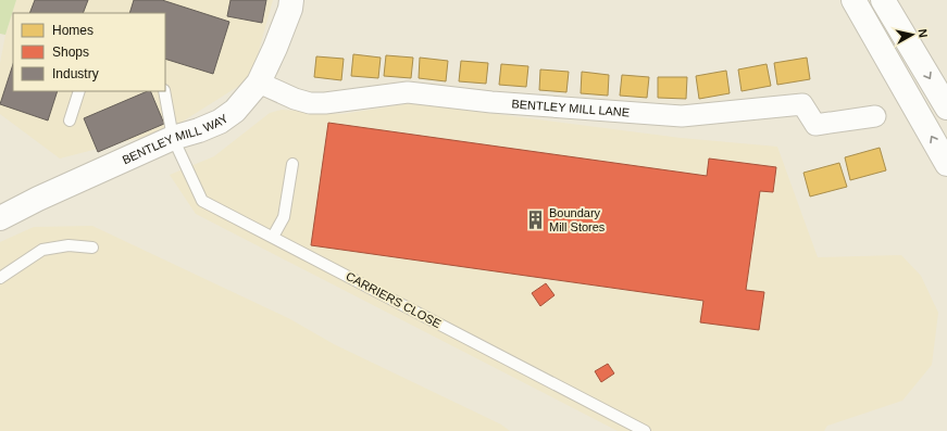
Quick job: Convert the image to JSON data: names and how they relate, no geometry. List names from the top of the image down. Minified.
{"streets":{"main road":["BENTLEY MILL WAY"],"street":["BENTLEY MILL LANE"],"lane":["CARRIERS CLOSE"]},"crossings":[["BENTLEY MILL LANE","BENTLEY MILL WAY"],["BENTLEY MILL WAY","CARRIERS CLOSE"]],"places":{"building":["Boundary Mill Stores"]},"legend":["Homes","Shops","Industry"],"north":"right"}
